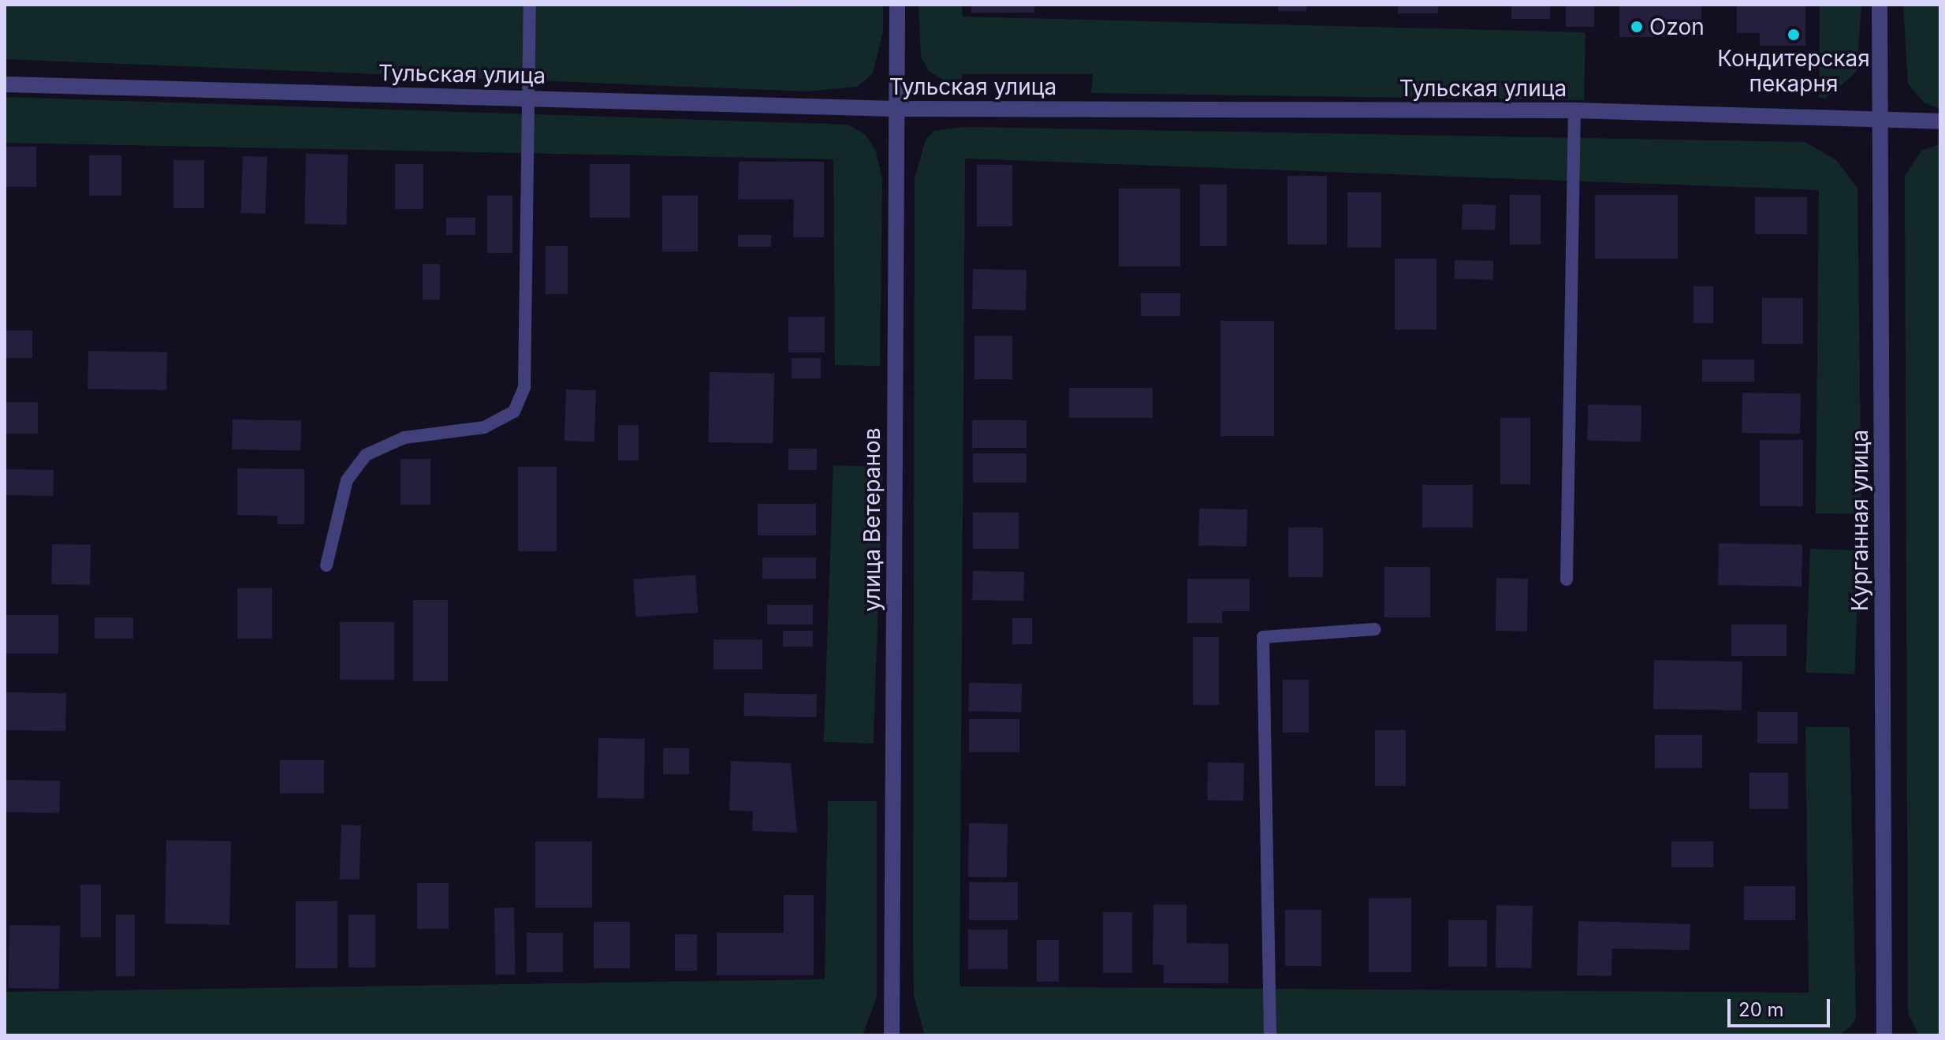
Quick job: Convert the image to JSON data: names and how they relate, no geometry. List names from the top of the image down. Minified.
{"streets":{"street":["Тульская улица","улица Ветеранов","Курганная улица"]},"crossings":[["Тульская улица","улица Ветеранов"],["Тульская улица","Курганная улица"]],"places":["Ozon","Кондитерская пекарня"],"scale_bar":"20 m"}
